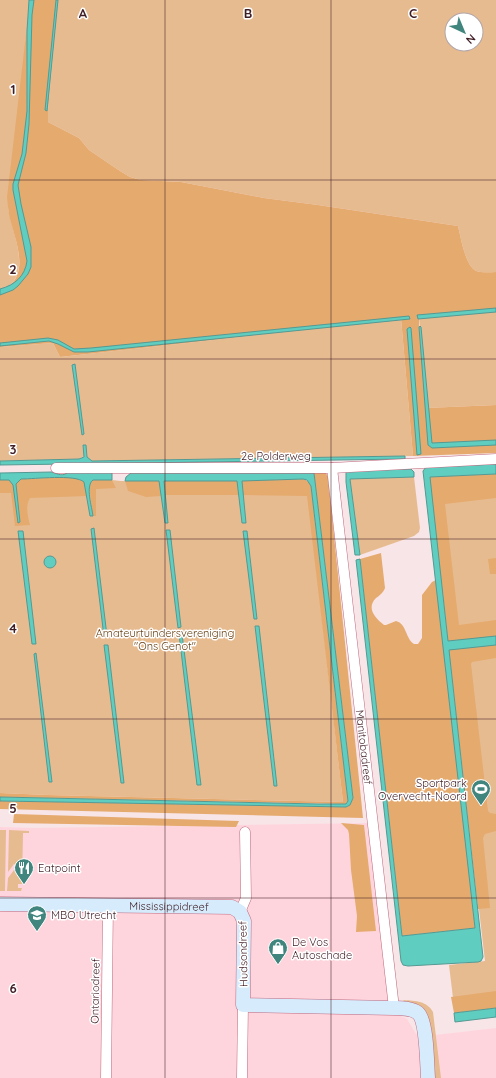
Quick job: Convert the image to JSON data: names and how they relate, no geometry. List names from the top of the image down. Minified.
{"streets":{"street":["2e Polderweg","Manitobadreef","Mississippidreef","Hudsondreef","Ontariodreef"]},"crossings":[["2e Polderweg","Manitobadreef"],["Mississippidreef","Hudsondreef"],["Mississippidreef","Ontariodreef"]],"parks":["Amateurtuindersvereniging \"Ons Genot\""],"places":{"sports":["Sportpark Overvecht-Noord"],"restaurant":["Eatpoint"],"school or university":["MBO Utrecht"],"shop":["De Vos Autoschade"]},"north":"bottom right","grid":{"columns":["A","B","C"],"rows":["1","2","3","4","5","6"]}}
